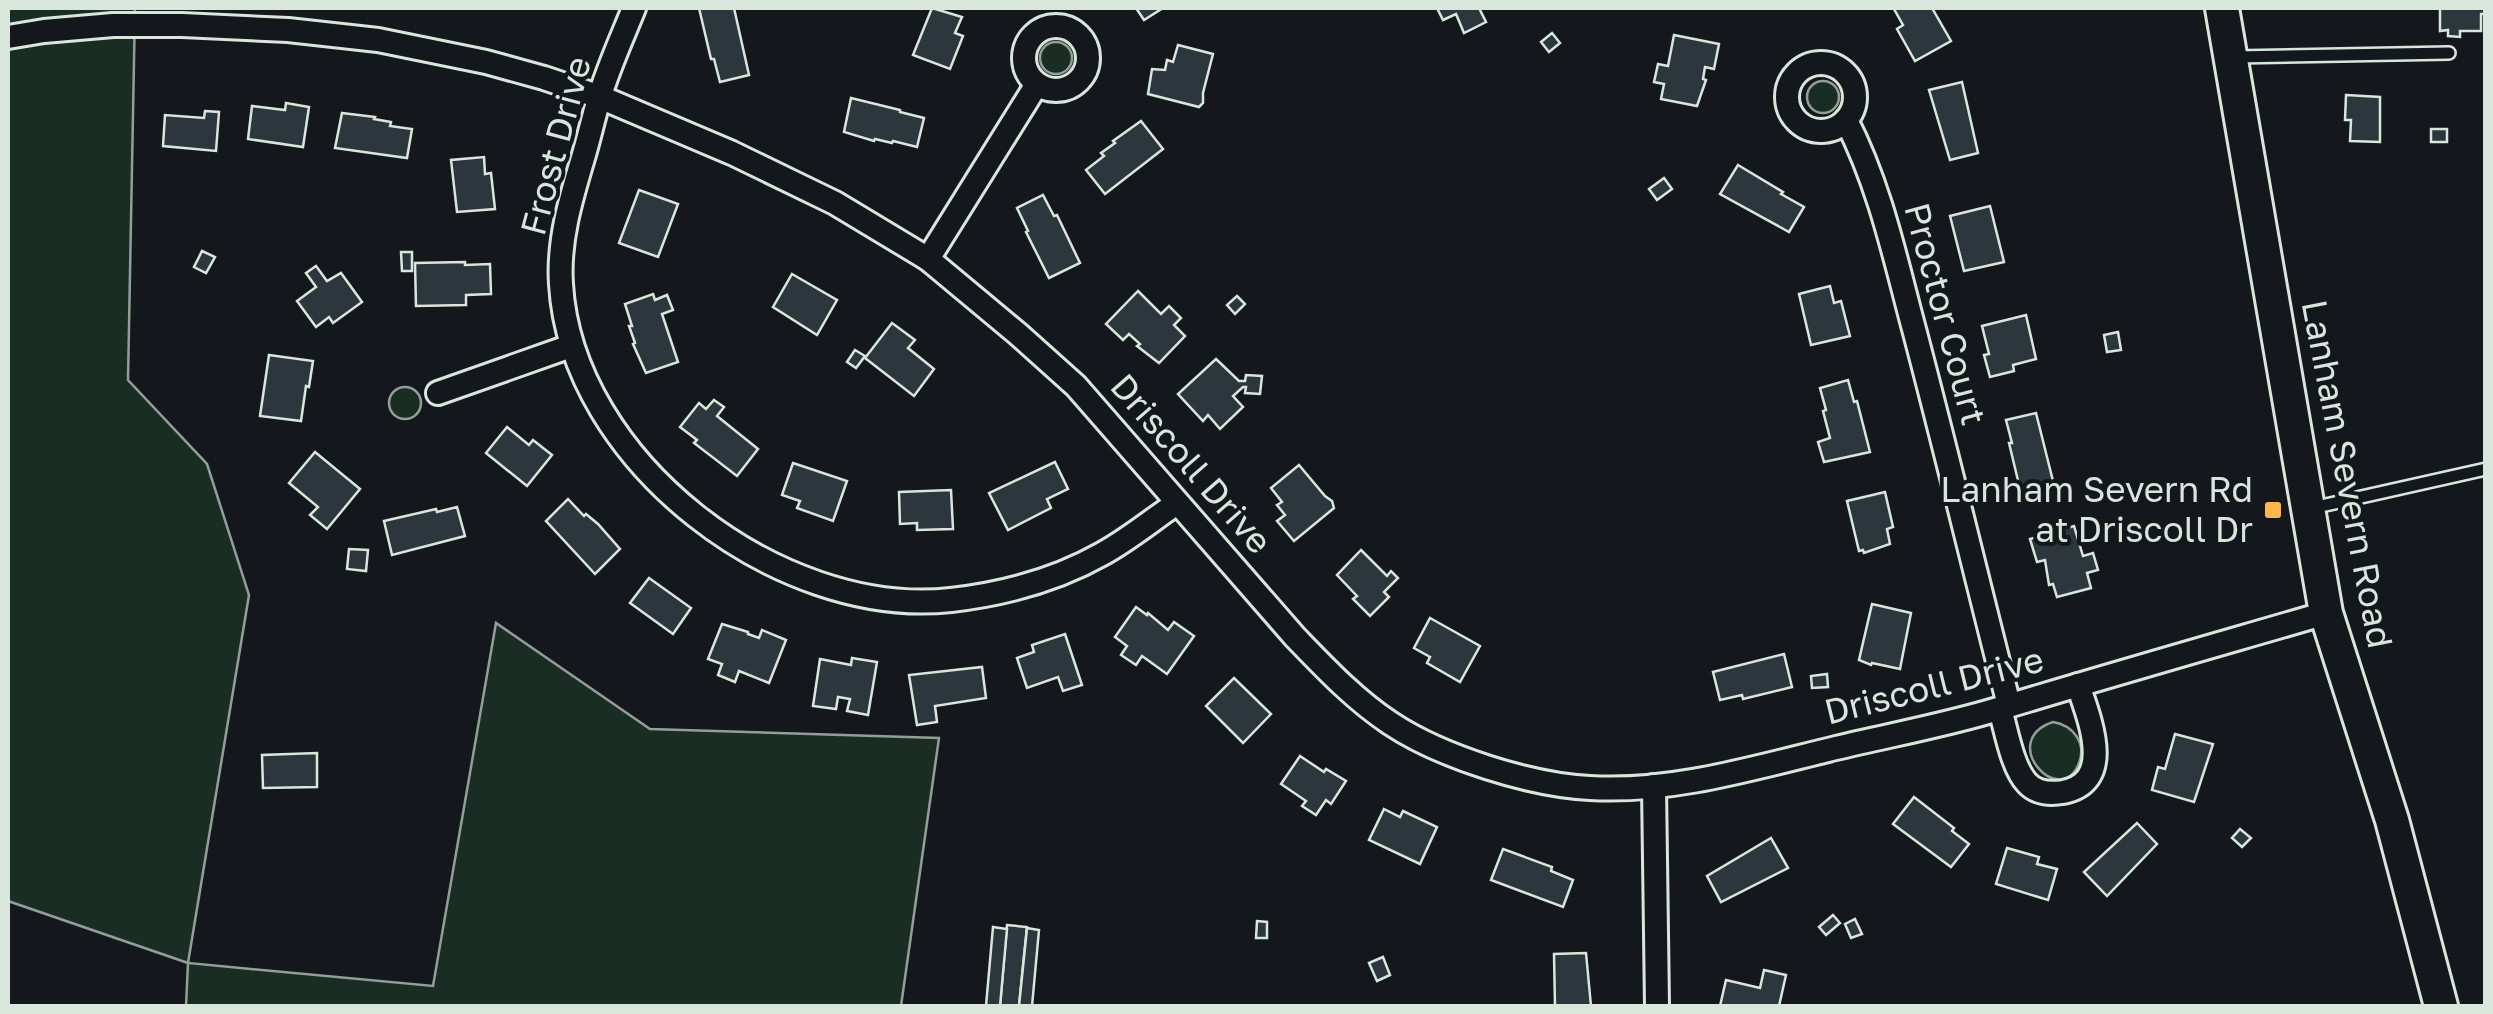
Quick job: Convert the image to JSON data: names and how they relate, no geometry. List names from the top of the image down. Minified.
{"streets":{"main road":["Lanham Severn Road"],"street":["Frost Drive","Proctor Court","Driscoll Drive"]},"crossings":[["Frost Drive","Driscoll Drive"],["Proctor Court","Driscoll Drive"],["Driscoll Drive","Lanham Severn Road"]],"places":{"transit":["Lanham Severn Rd at Driscoll Dr"]}}
